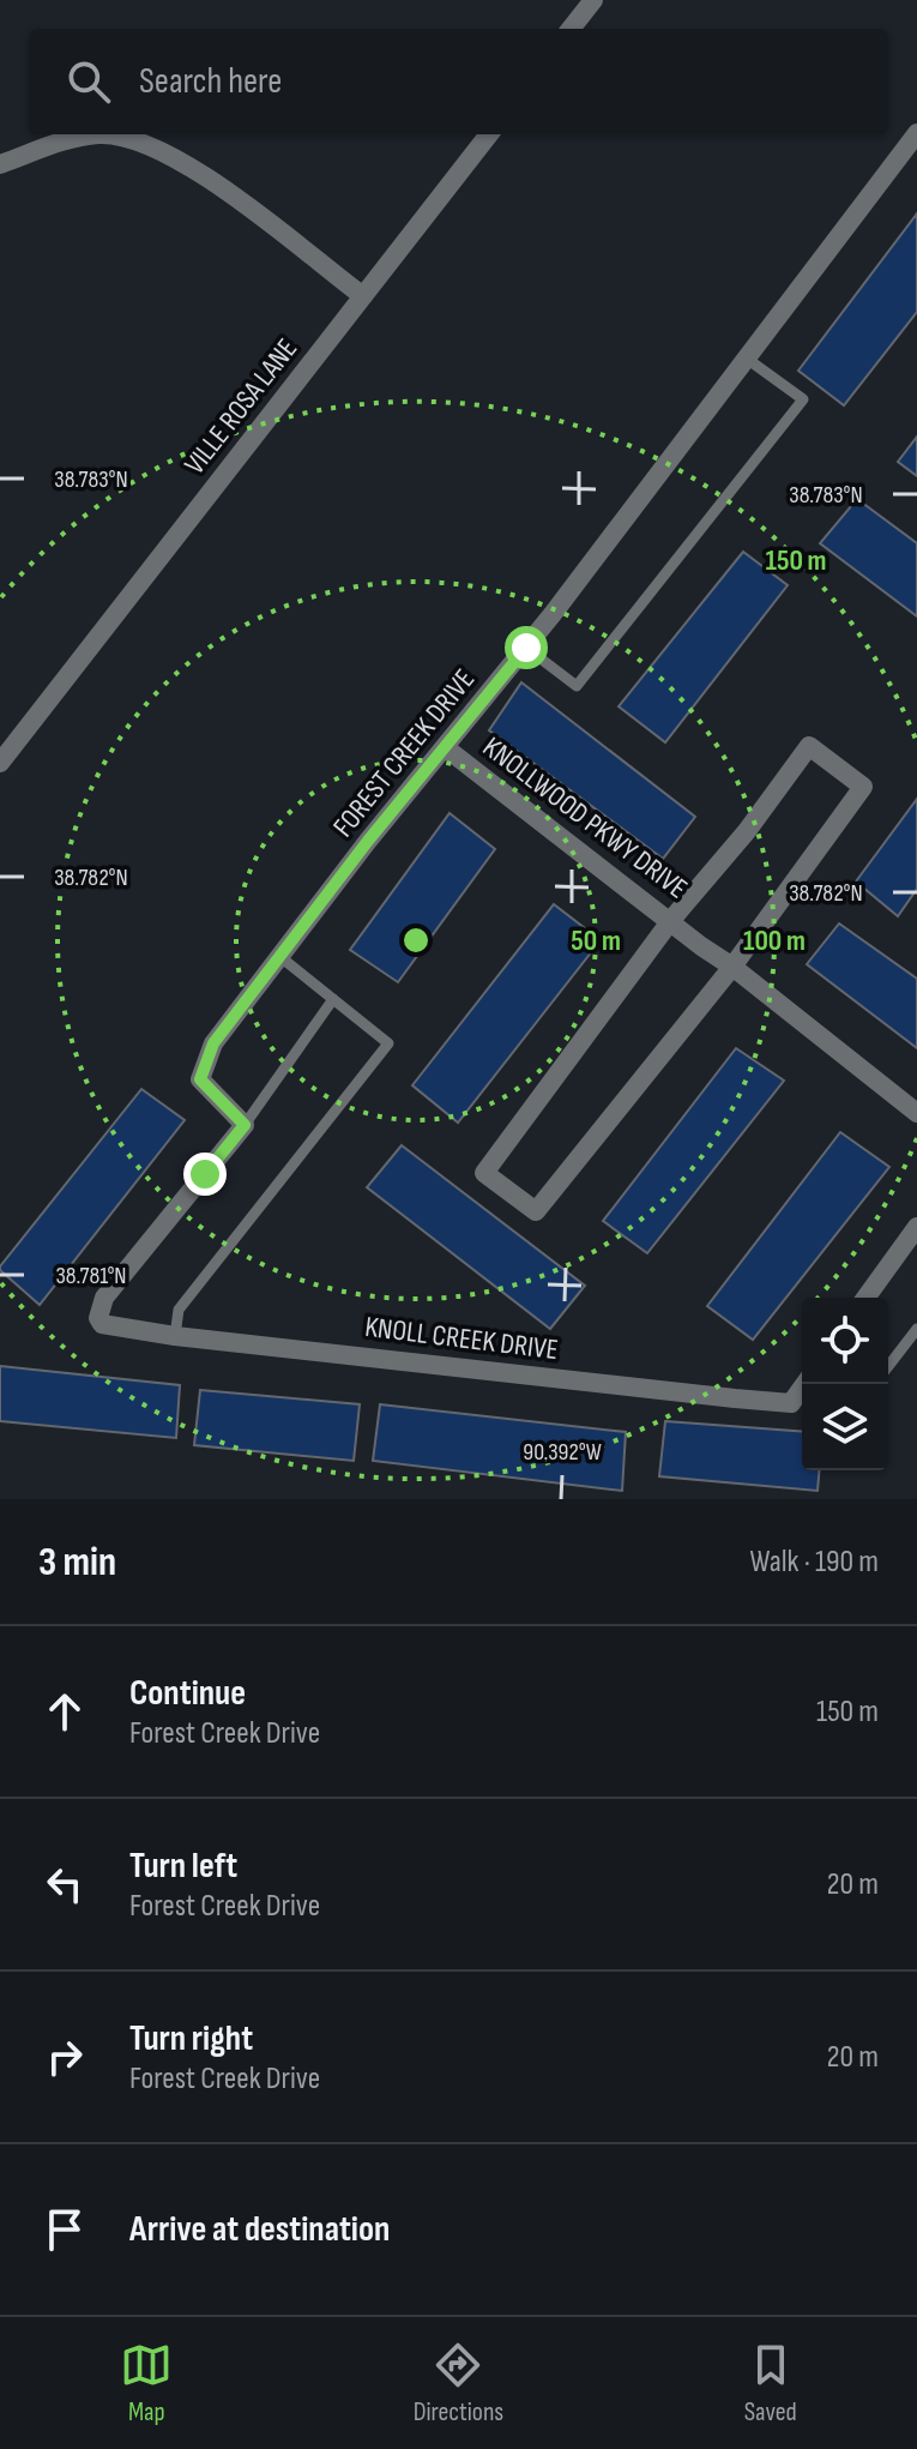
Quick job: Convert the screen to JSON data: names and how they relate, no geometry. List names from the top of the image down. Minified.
{"streets":{"street":["VILLE ROSA LANE","FOREST CREEK DRIVE","KNOLLWOOD PKWY DRIVE","KNOLL CREEK DRIVE"]},"crossings":[["FOREST CREEK DRIVE","KNOLLWOOD PKWY DRIVE"],["FOREST CREEK DRIVE","KNOLL CREEK DRIVE"]],"page":{"search":"Search here","heading":["3 min","Walk · 190 m"],"list":[["Continue","Forest Creek Drive","150 m"],["Turn left","Forest Creek Drive","20 m"],["Turn right","Forest Creek Drive","20 m"],"Arrive at destination"],"nav":["Map","Directions","Saved"]},"coordinates":["38.783°N","38.782°N","38.781°N","90.392°W"],"rings":["150 m","50 m","100 m"]}
